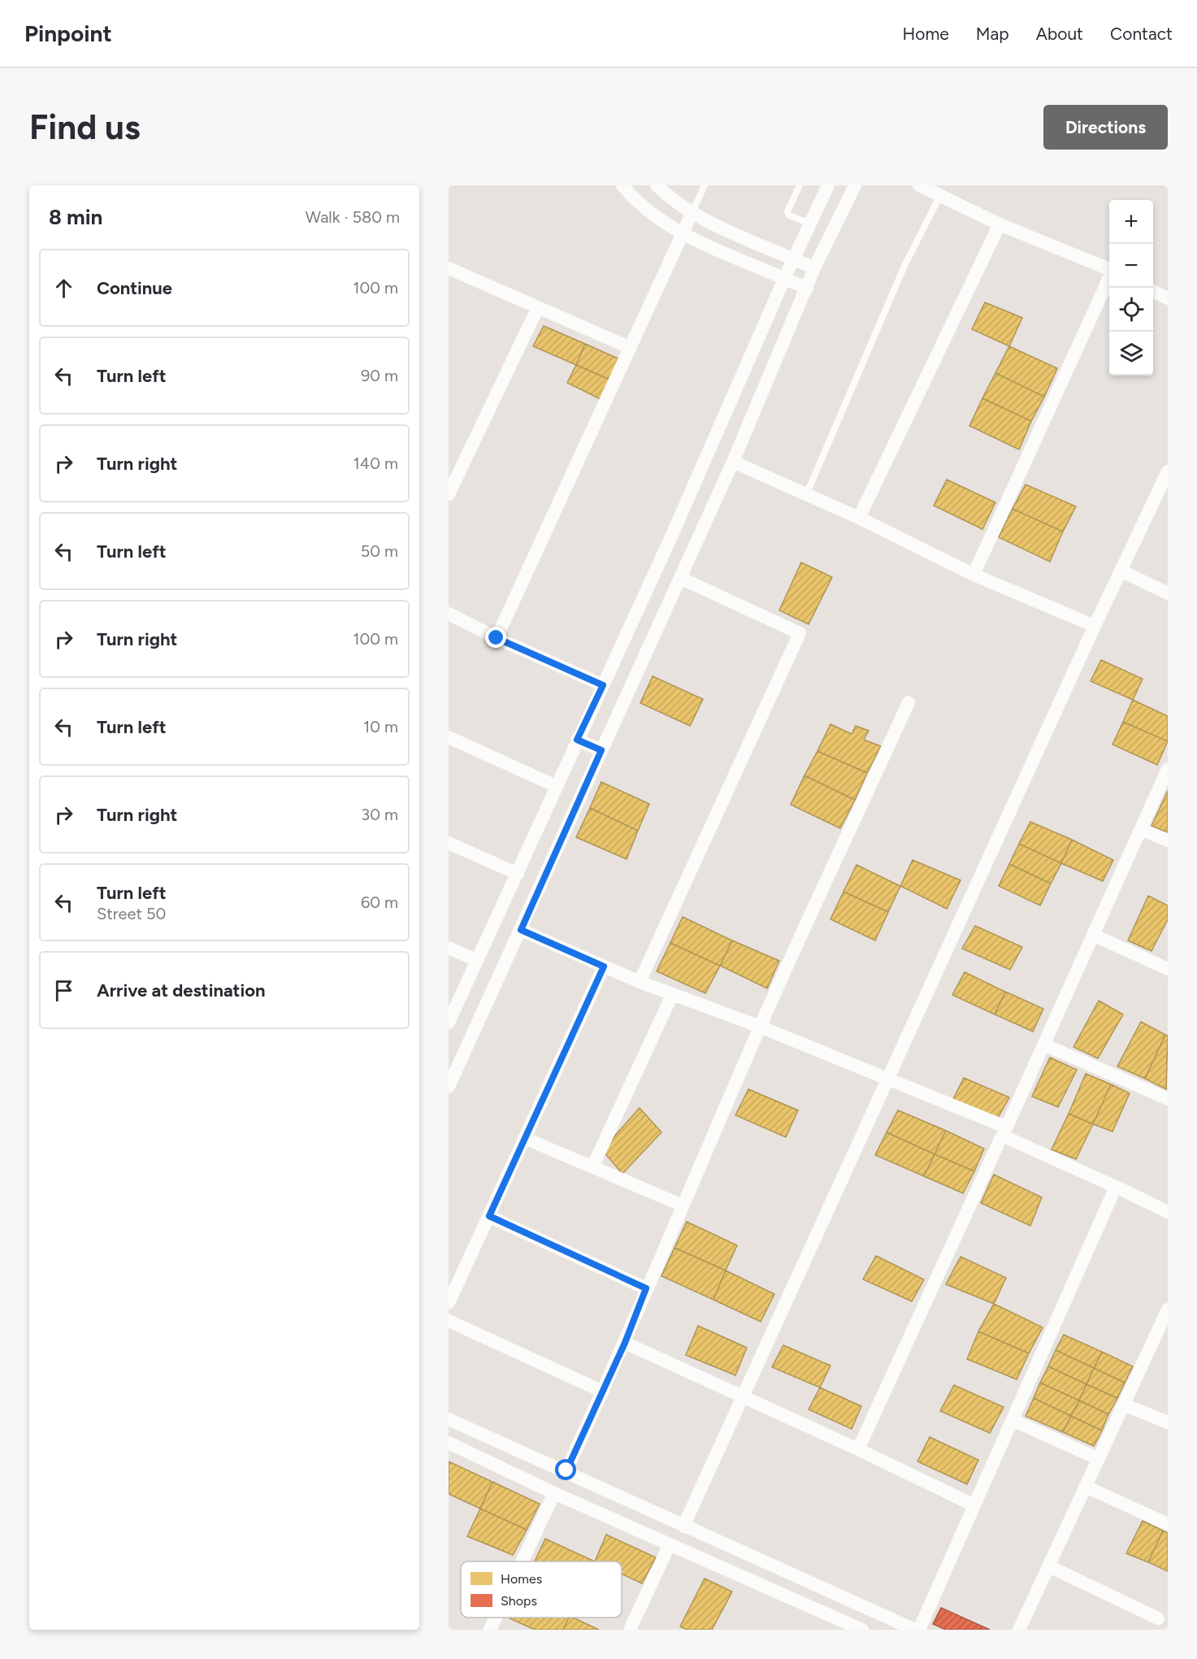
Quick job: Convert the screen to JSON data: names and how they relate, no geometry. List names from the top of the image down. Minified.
{"legend":["Homes","Shops"],"page":{"header":"Pinpoint","nav":["Home","Map","About","Contact"],"buttons":"Directions","title":"Find us","heading":["8 min","Walk · 580 m"],"map_buttons":["+","−"],"list":[["Continue","100 m"],["Turn left","90 m"],["Turn right","140 m"],["Turn left","50 m"],["Turn right","100 m"],["Turn left","10 m"],["Turn right","30 m"],["Turn left","Street 50","60 m"],"Arrive at destination"]}}
